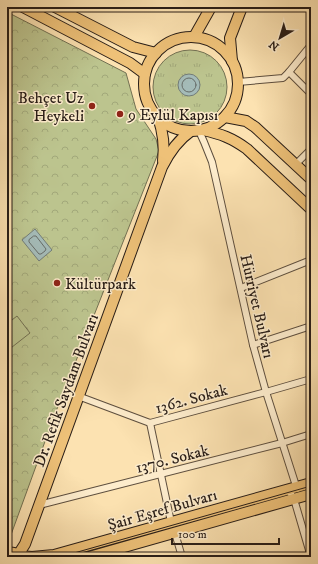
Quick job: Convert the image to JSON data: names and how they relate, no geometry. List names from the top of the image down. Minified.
{"streets":{"main road":["Dr. Refik Saydam Bulvarı","Şair Eşref Bulvarı"],"street":["Hürriyet Bulvarı","1362. Sokak","1370. Sokak"]},"crossings":[["Hürriyet Bulvarı","1362. Sokak"],["Hürriyet Bulvarı","1370. Sokak"],["Hürriyet Bulvarı","Şair Eşref Bulvarı"],["Dr. Refik Saydam Bulvarı","1362. Sokak"],["Dr. Refik Saydam Bulvarı","1370. Sokak"],["Dr. Refik Saydam Bulvarı","Şair Eşref Bulvarı"]],"places":["Behçet Uz Heykeli","9 Eylül Kapısı","Kültürpark"],"scale_bar":"100 m","north":"bottom left"}
